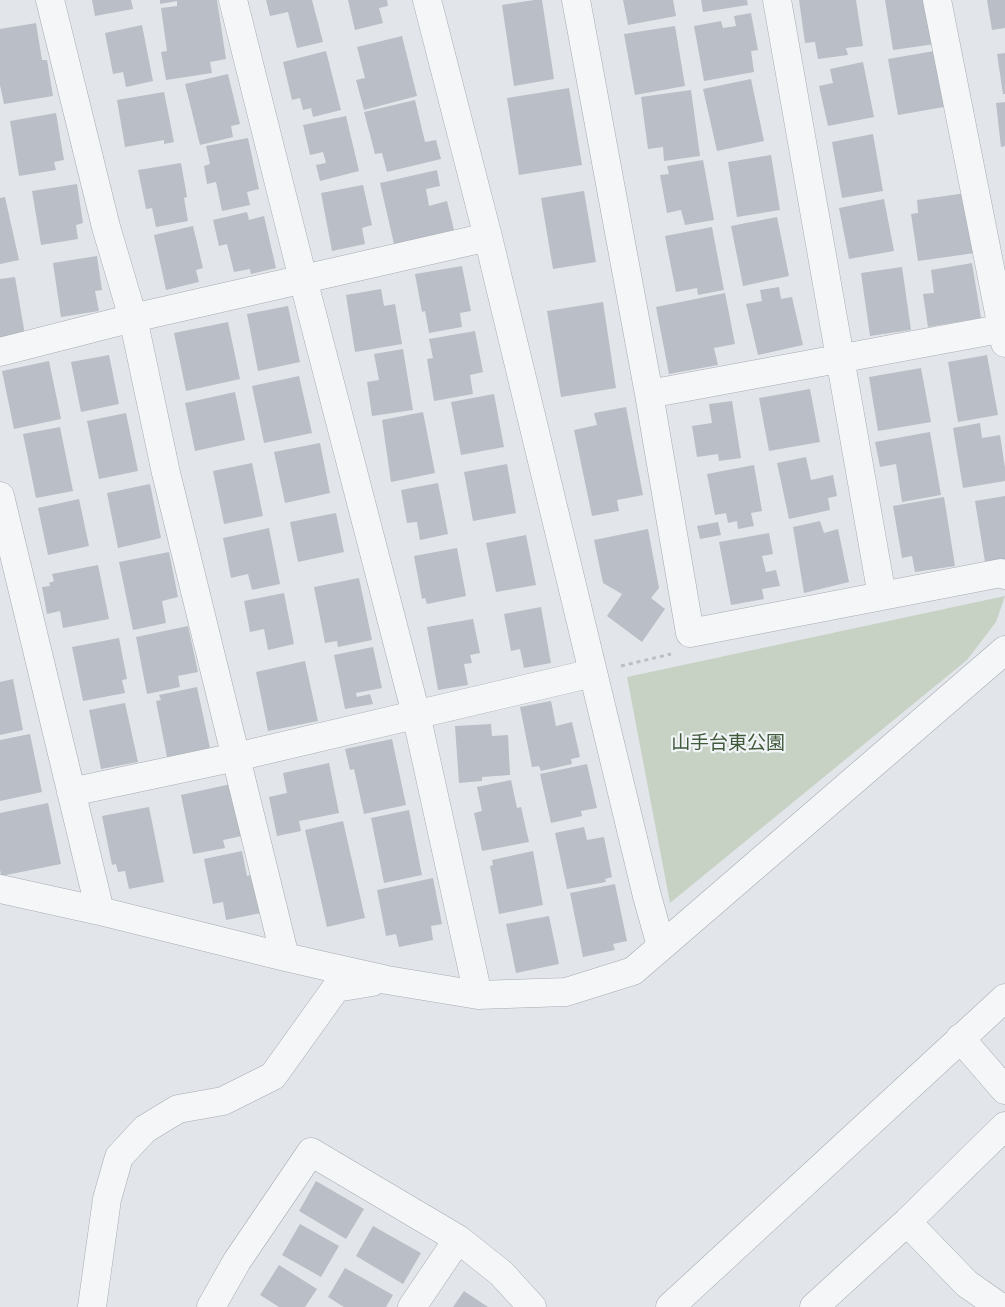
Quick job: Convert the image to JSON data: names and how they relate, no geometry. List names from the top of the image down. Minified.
{"parks":["山手台東公園"]}
